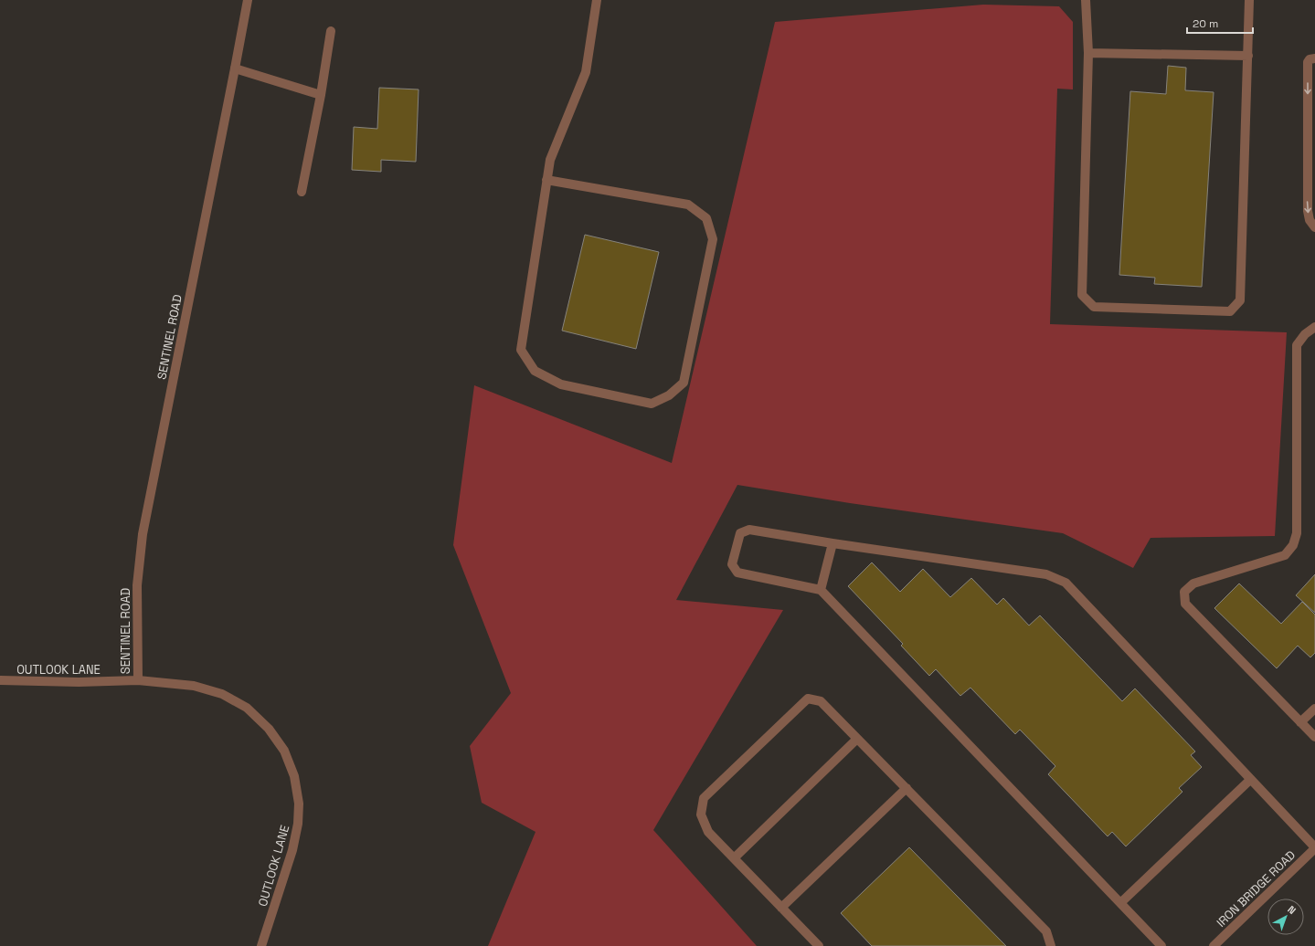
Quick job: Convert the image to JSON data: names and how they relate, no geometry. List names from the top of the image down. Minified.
{"streets":{"street":["SENTINEL ROAD","OUTLOOK LANE","IRON BRIDGE ROAD"]},"crossings":[["SENTINEL ROAD","OUTLOOK LANE"]],"scale_bar":"20 m","north":"top right"}
